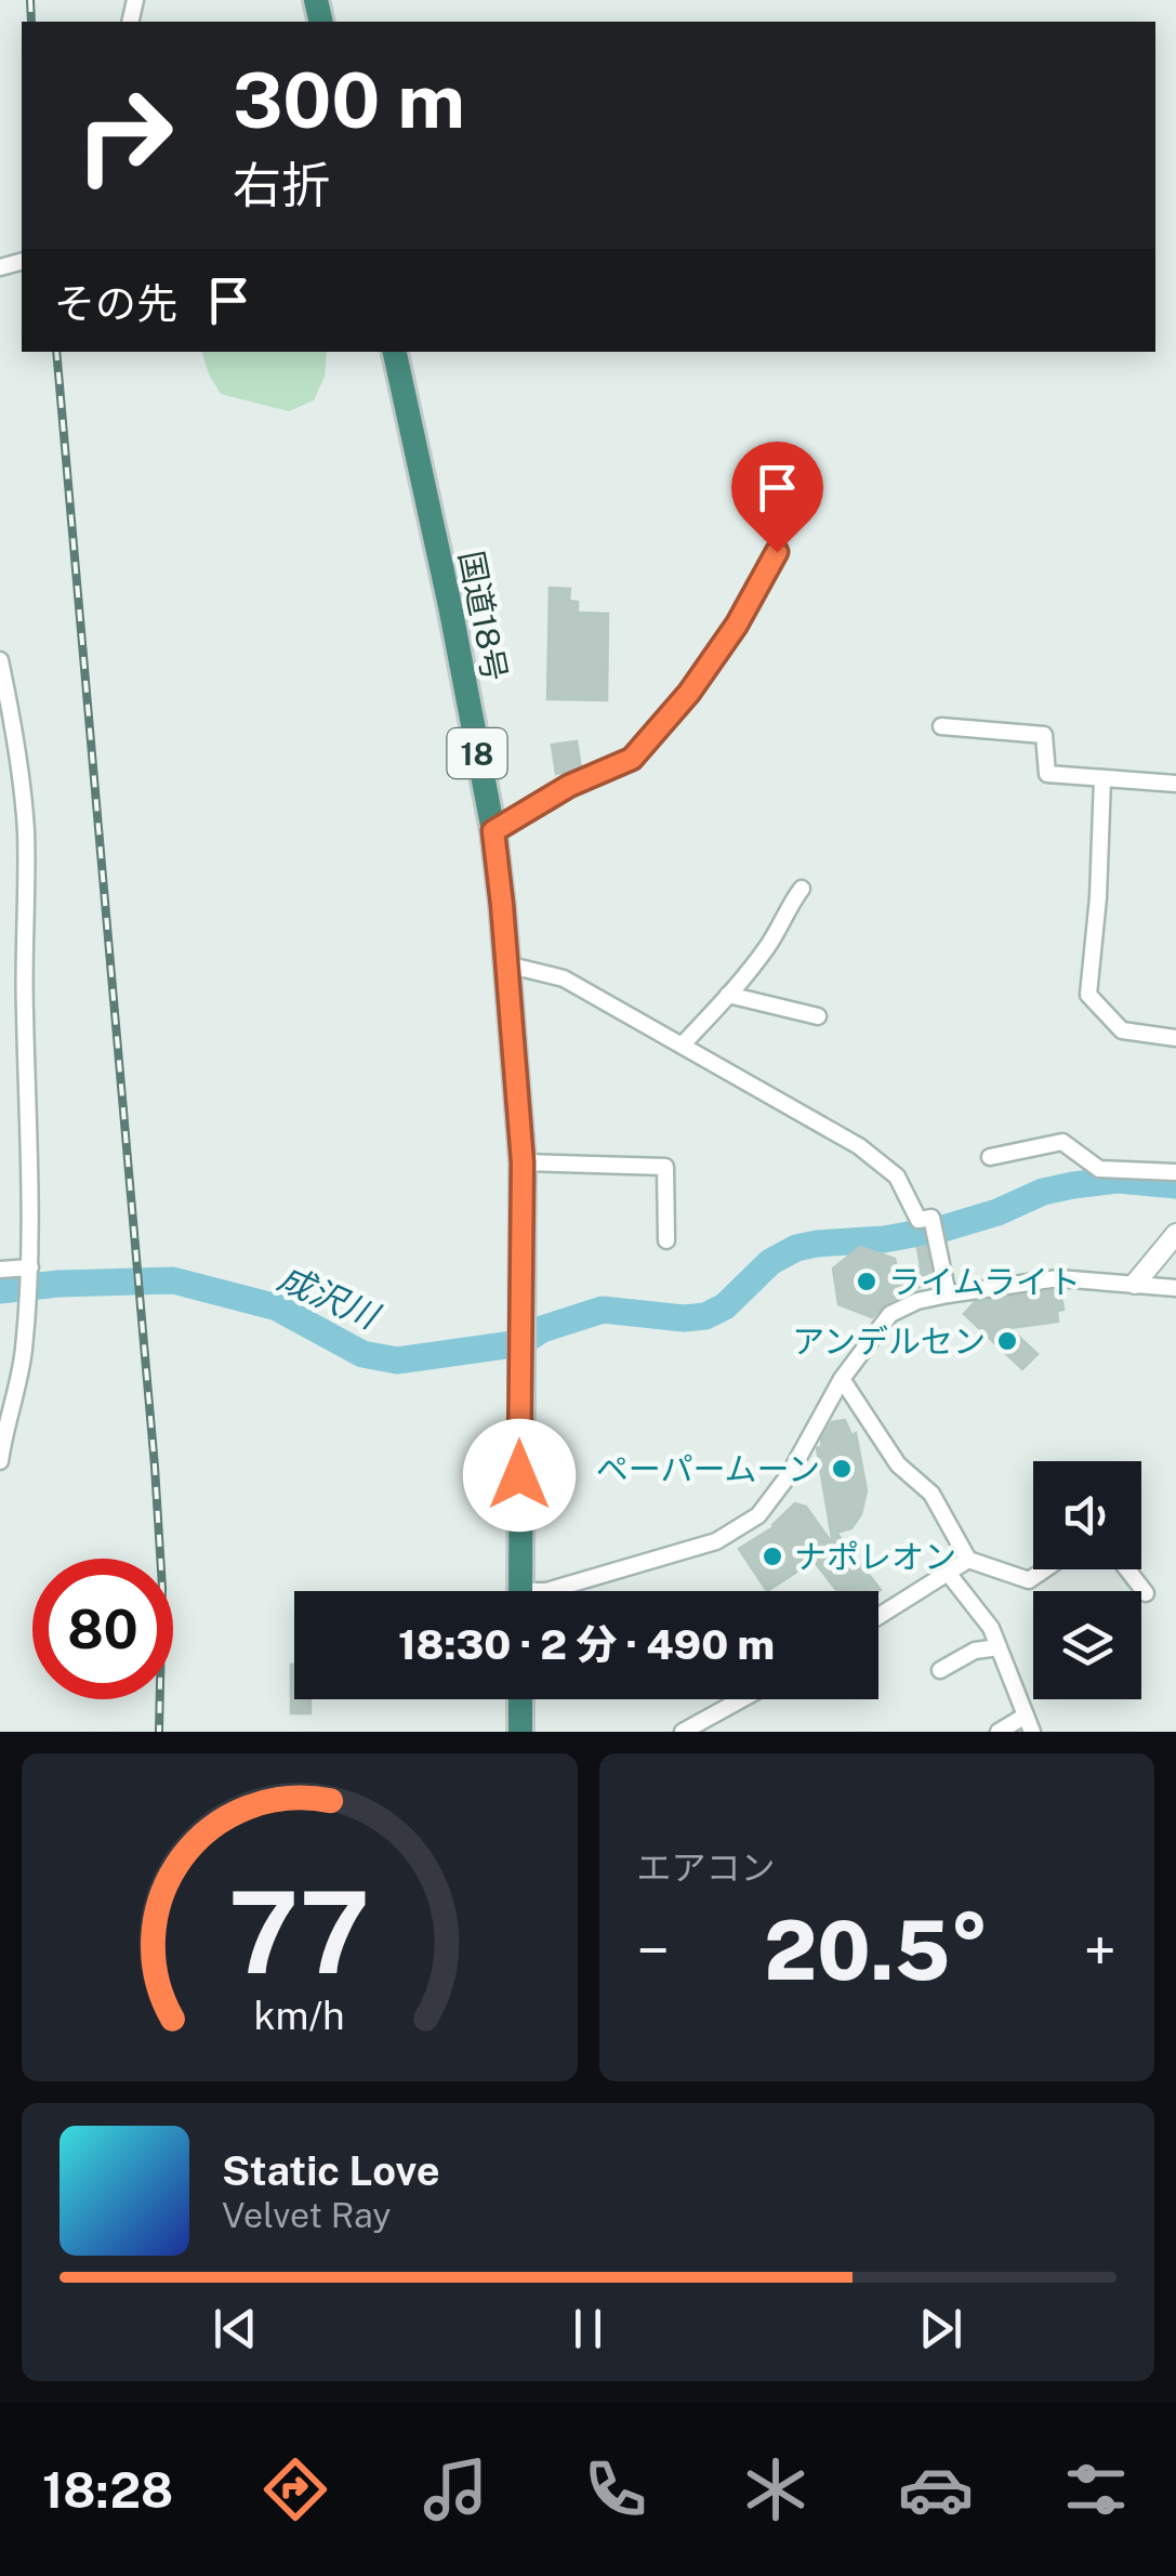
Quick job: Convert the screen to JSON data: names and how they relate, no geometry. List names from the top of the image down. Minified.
{"streets":{"highway":["国道18号","18"]},"water":["成沢川"],"places":["ライムライト","アンデルセン","ペーパームーン","ナポレオン"],"page":{"turn":["300 m","右折"],"then":"その先","limit":"80","trip":"18:30 · 2 分 · 490 m","tile":"エアコン","heat":["−","20.5°","+"],"song":["Static Love","Velvet Ray"],"tabs":"18:28","gauge":["77","km/h"]}}
